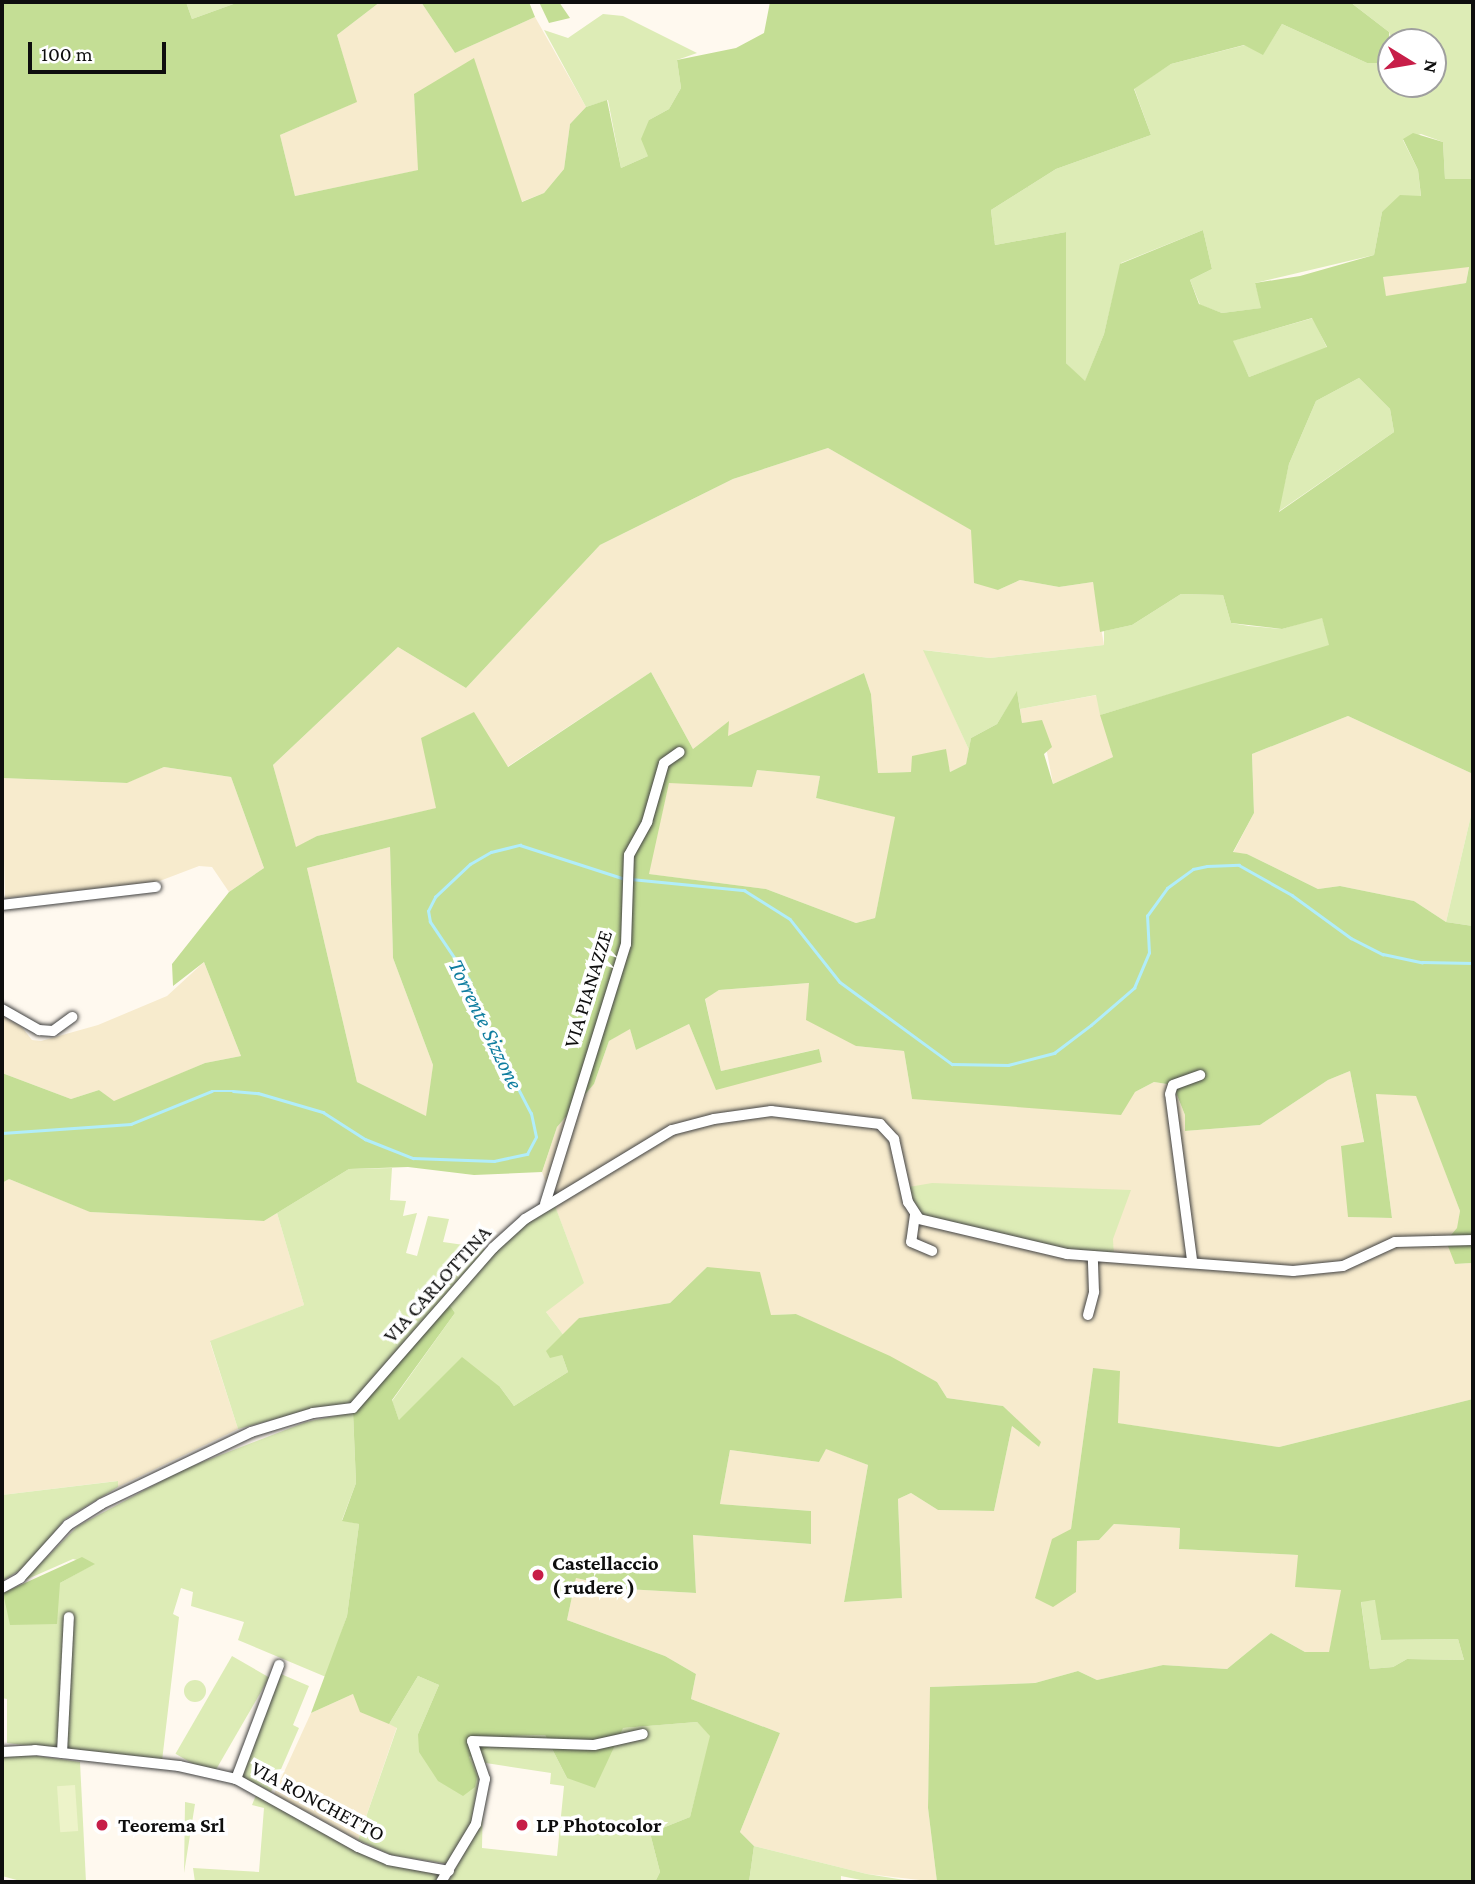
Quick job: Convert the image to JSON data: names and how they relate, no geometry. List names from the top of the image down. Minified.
{"streets":{"street":["VIA PIANAZZE","VIA CARLOTTINA","VIA RONCHETTO"]},"crossings":[["VIA PIANAZZE","VIA CARLOTTINA"]],"water":["Torrente Sizzone"],"places":["Castellaccio ( rudere )","Teorema Srl","LP Photocolor"],"scale_bar":"100 m","north":"right"}
